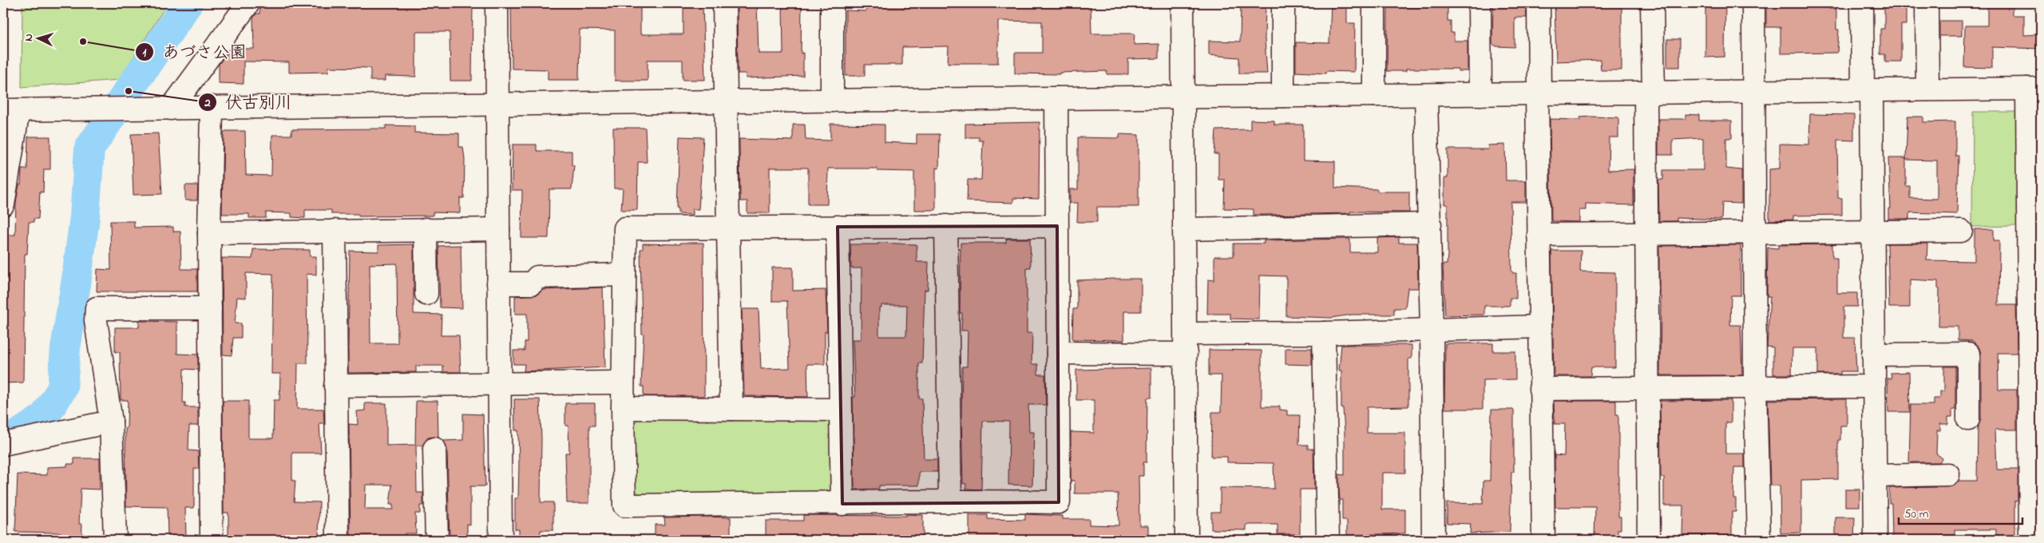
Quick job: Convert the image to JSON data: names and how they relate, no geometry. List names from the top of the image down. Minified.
{"places":["あづさ公園","伏古別川"],"scale_bar":"50 m","north":"left"}
